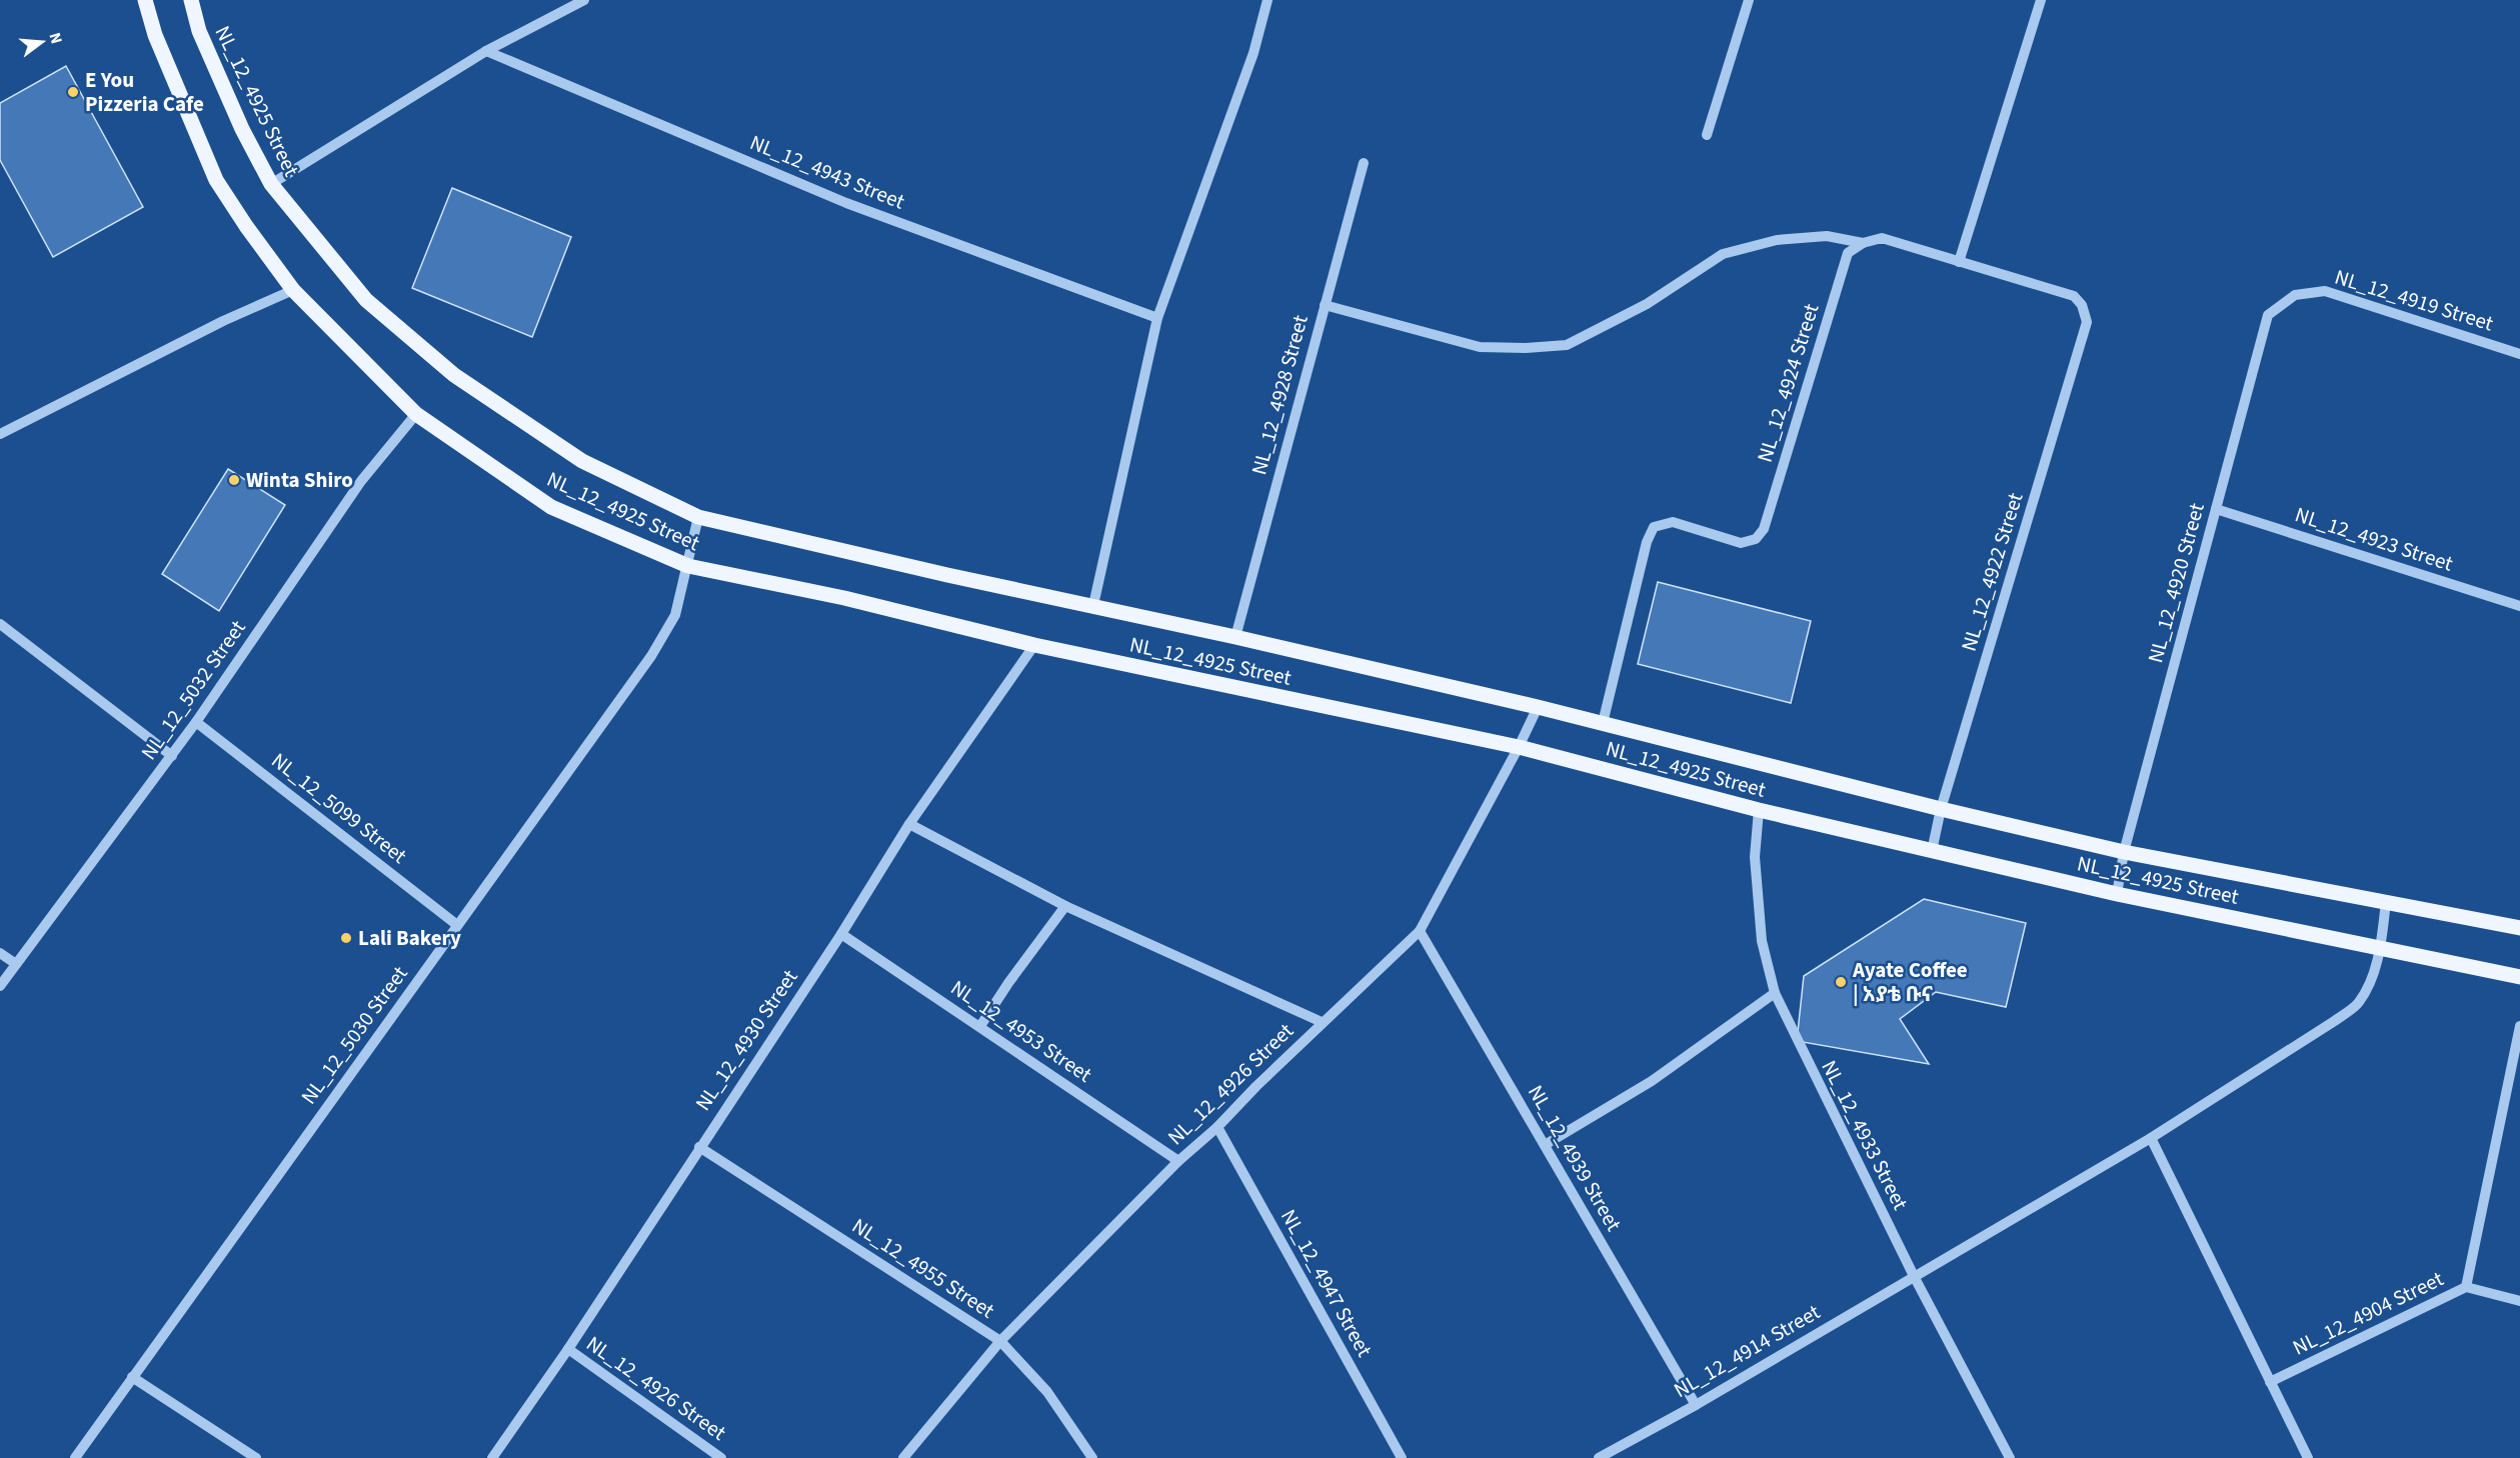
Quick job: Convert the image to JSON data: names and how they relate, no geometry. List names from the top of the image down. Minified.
{"streets":{"main road":["NL_12_4925 Street"],"street":["NL_12_4943 Street","NL_12_4919 Street","NL_12_4924 Street","NL_12_4928 Street","NL_12_4923 Street","NL_12_4922 Street","NL_12_4920 Street","NL_12_5032 Street","NL_12_5099 Street","NL_12_4953 Street","NL_12_5030 Street","NL_12_4930 Street","NL_12_4926 Street","NL_12_4933 Street","NL_12_4939 Street","NL_12_4955 Street","NL_12_4947 Street","NL_12_4904 Street","NL_12_4914 Street"]},"crossings":[["NL_12_4925 Street","NL_12_4924 Street"],["NL_12_4925 Street","NL_12_4928 Street"],["NL_12_4925 Street","NL_12_4922 Street"],["NL_12_4925 Street","NL_12_4920 Street"],["NL_12_4925 Street","NL_12_5032 Street"],["NL_12_4925 Street","NL_12_5030 Street"],["NL_12_4925 Street","NL_12_4930 Street"],["NL_12_4925 Street","NL_12_4926 Street"],["NL_12_4925 Street","NL_12_4933 Street"],["NL_12_4925 Street","NL_12_4914 Street"],["NL_12_4919 Street","NL_12_4920 Street"],["NL_12_4923 Street","NL_12_4920 Street"],["NL_12_5032 Street","NL_12_5099 Street"],["NL_12_5099 Street","NL_12_5030 Street"],["NL_12_4953 Street","NL_12_4930 Street"],["NL_12_4953 Street","NL_12_4926 Street"],["NL_12_4930 Street","NL_12_4926 Street"],["NL_12_4930 Street","NL_12_4955 Street"],["NL_12_4926 Street","NL_12_4939 Street"],["NL_12_4926 Street","NL_12_4955 Street"],["NL_12_4926 Street","NL_12_4947 Street"],["NL_12_4933 Street","NL_12_4914 Street"],["NL_12_4939 Street","NL_12_4914 Street"]],"places":["E You Pizzeria Cafe","Winta Shiro","Lali Bakery","Ayate Coffee | አያቴ ቡና"],"north":"right"}
